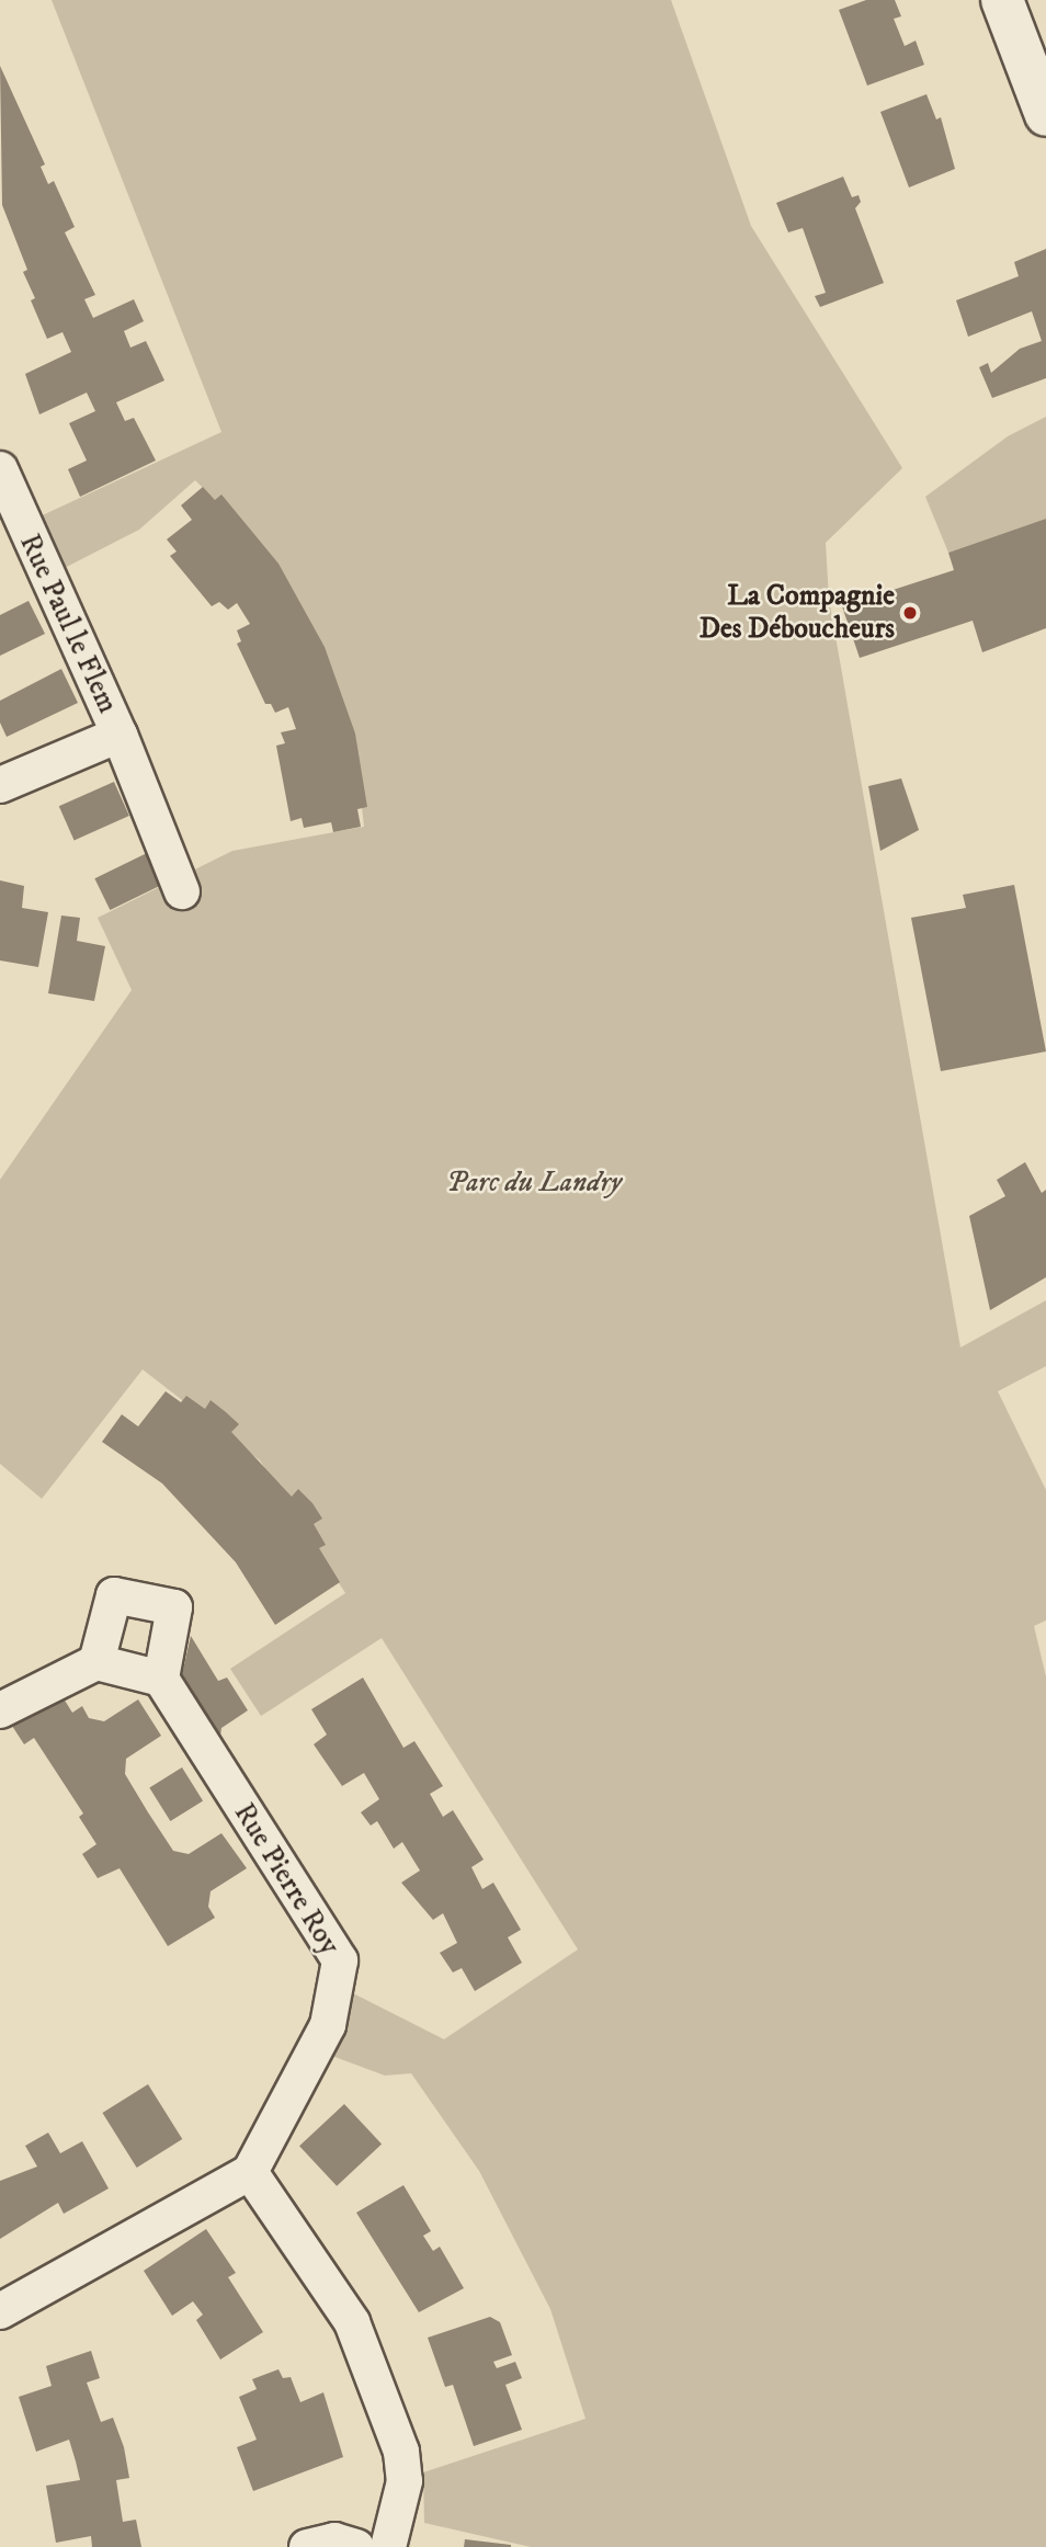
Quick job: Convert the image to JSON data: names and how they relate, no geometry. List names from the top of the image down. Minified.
{"streets":{"street":["Rue Paul le Flem","Rue Pierre Roy"]},"parks":["Parc du Landry"],"places":["La Compagnie Des Déboucheurs"]}
